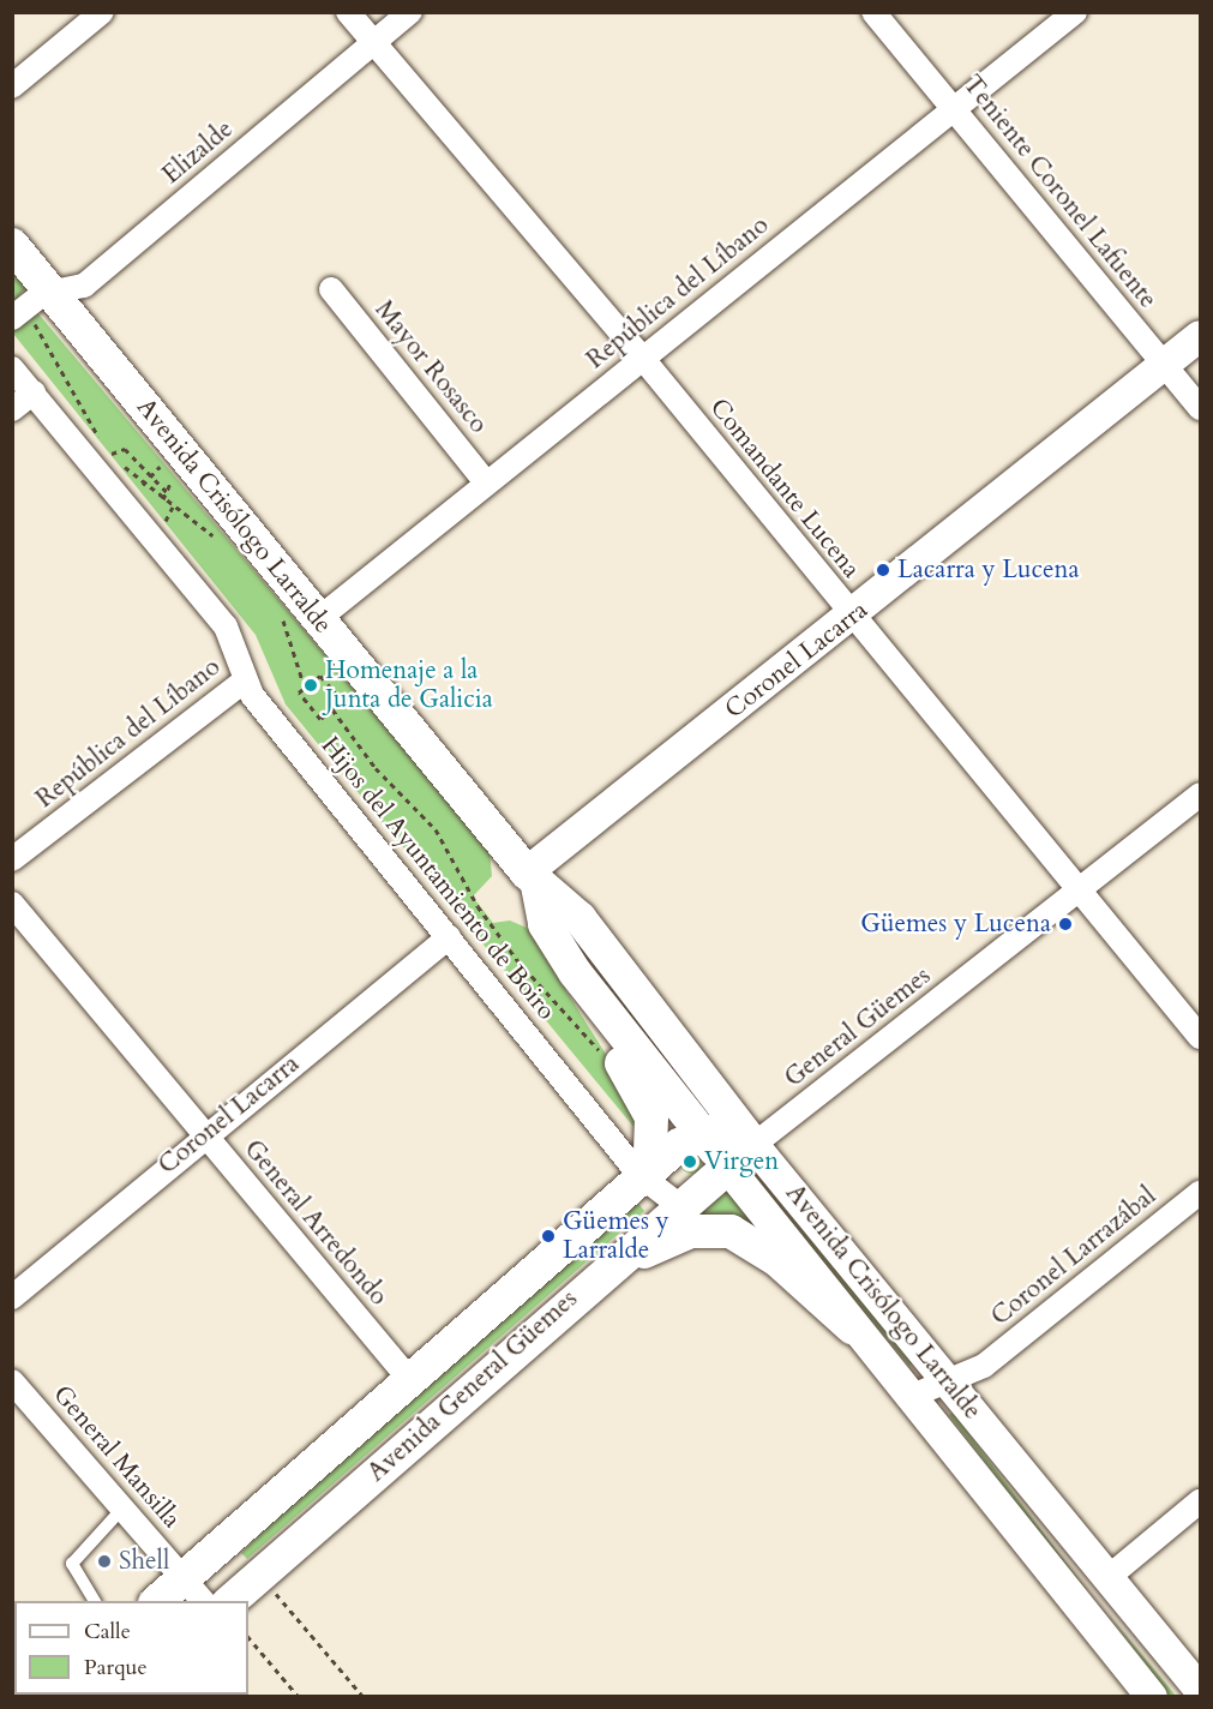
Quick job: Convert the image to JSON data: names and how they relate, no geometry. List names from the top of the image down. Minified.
{"streets":{"main road":["Avenida Crisólogo Larralde","Avenida General Güemes"],"street":["Elizalde","Teniente Coronel Lafuente","República del Líbano","Mayor Rosasco","Comandante Lucena","Coronel Lacarra","Hijos del Ayuntamiento de Boiro","General Güemes","General Arredondo","Coronel Larrazábal","General Mansilla"]},"crossings":[["Elizalde","Comandante Lucena"],["Elizalde","Avenida Crisólogo Larralde"],["Teniente Coronel Lafuente","República del Líbano"],["Teniente Coronel Lafuente","Coronel Lacarra"],["República del Líbano","Mayor Rosasco"],["República del Líbano","Comandante Lucena"],["República del Líbano","Avenida Crisólogo Larralde"],["República del Líbano","Hijos del Ayuntamiento de Boiro"],["Comandante Lucena","Coronel Lacarra"],["Comandante Lucena","General Güemes"],["Avenida Crisólogo Larralde","Coronel Lacarra"],["Avenida Crisólogo Larralde","General Güemes"],["Avenida Crisólogo Larralde","Coronel Larrazábal"],["Avenida Crisólogo Larralde","Avenida General Güemes"],["Coronel Lacarra","Hijos del Ayuntamiento de Boiro"],["Coronel Lacarra","General Arredondo"],["Hijos del Ayuntamiento de Boiro","Avenida General Güemes"],["General Güemes","Avenida General Güemes"],["General Arredondo","Avenida General Güemes"],["Avenida General Güemes","General Mansilla"]],"places":["Lacarra y Lucena","Homenaje a la Junta de Galicia","Güemes y Lucena","Virgen","Güemes y Larralde","Shell"],"legend":["Calle","Parque"]}
